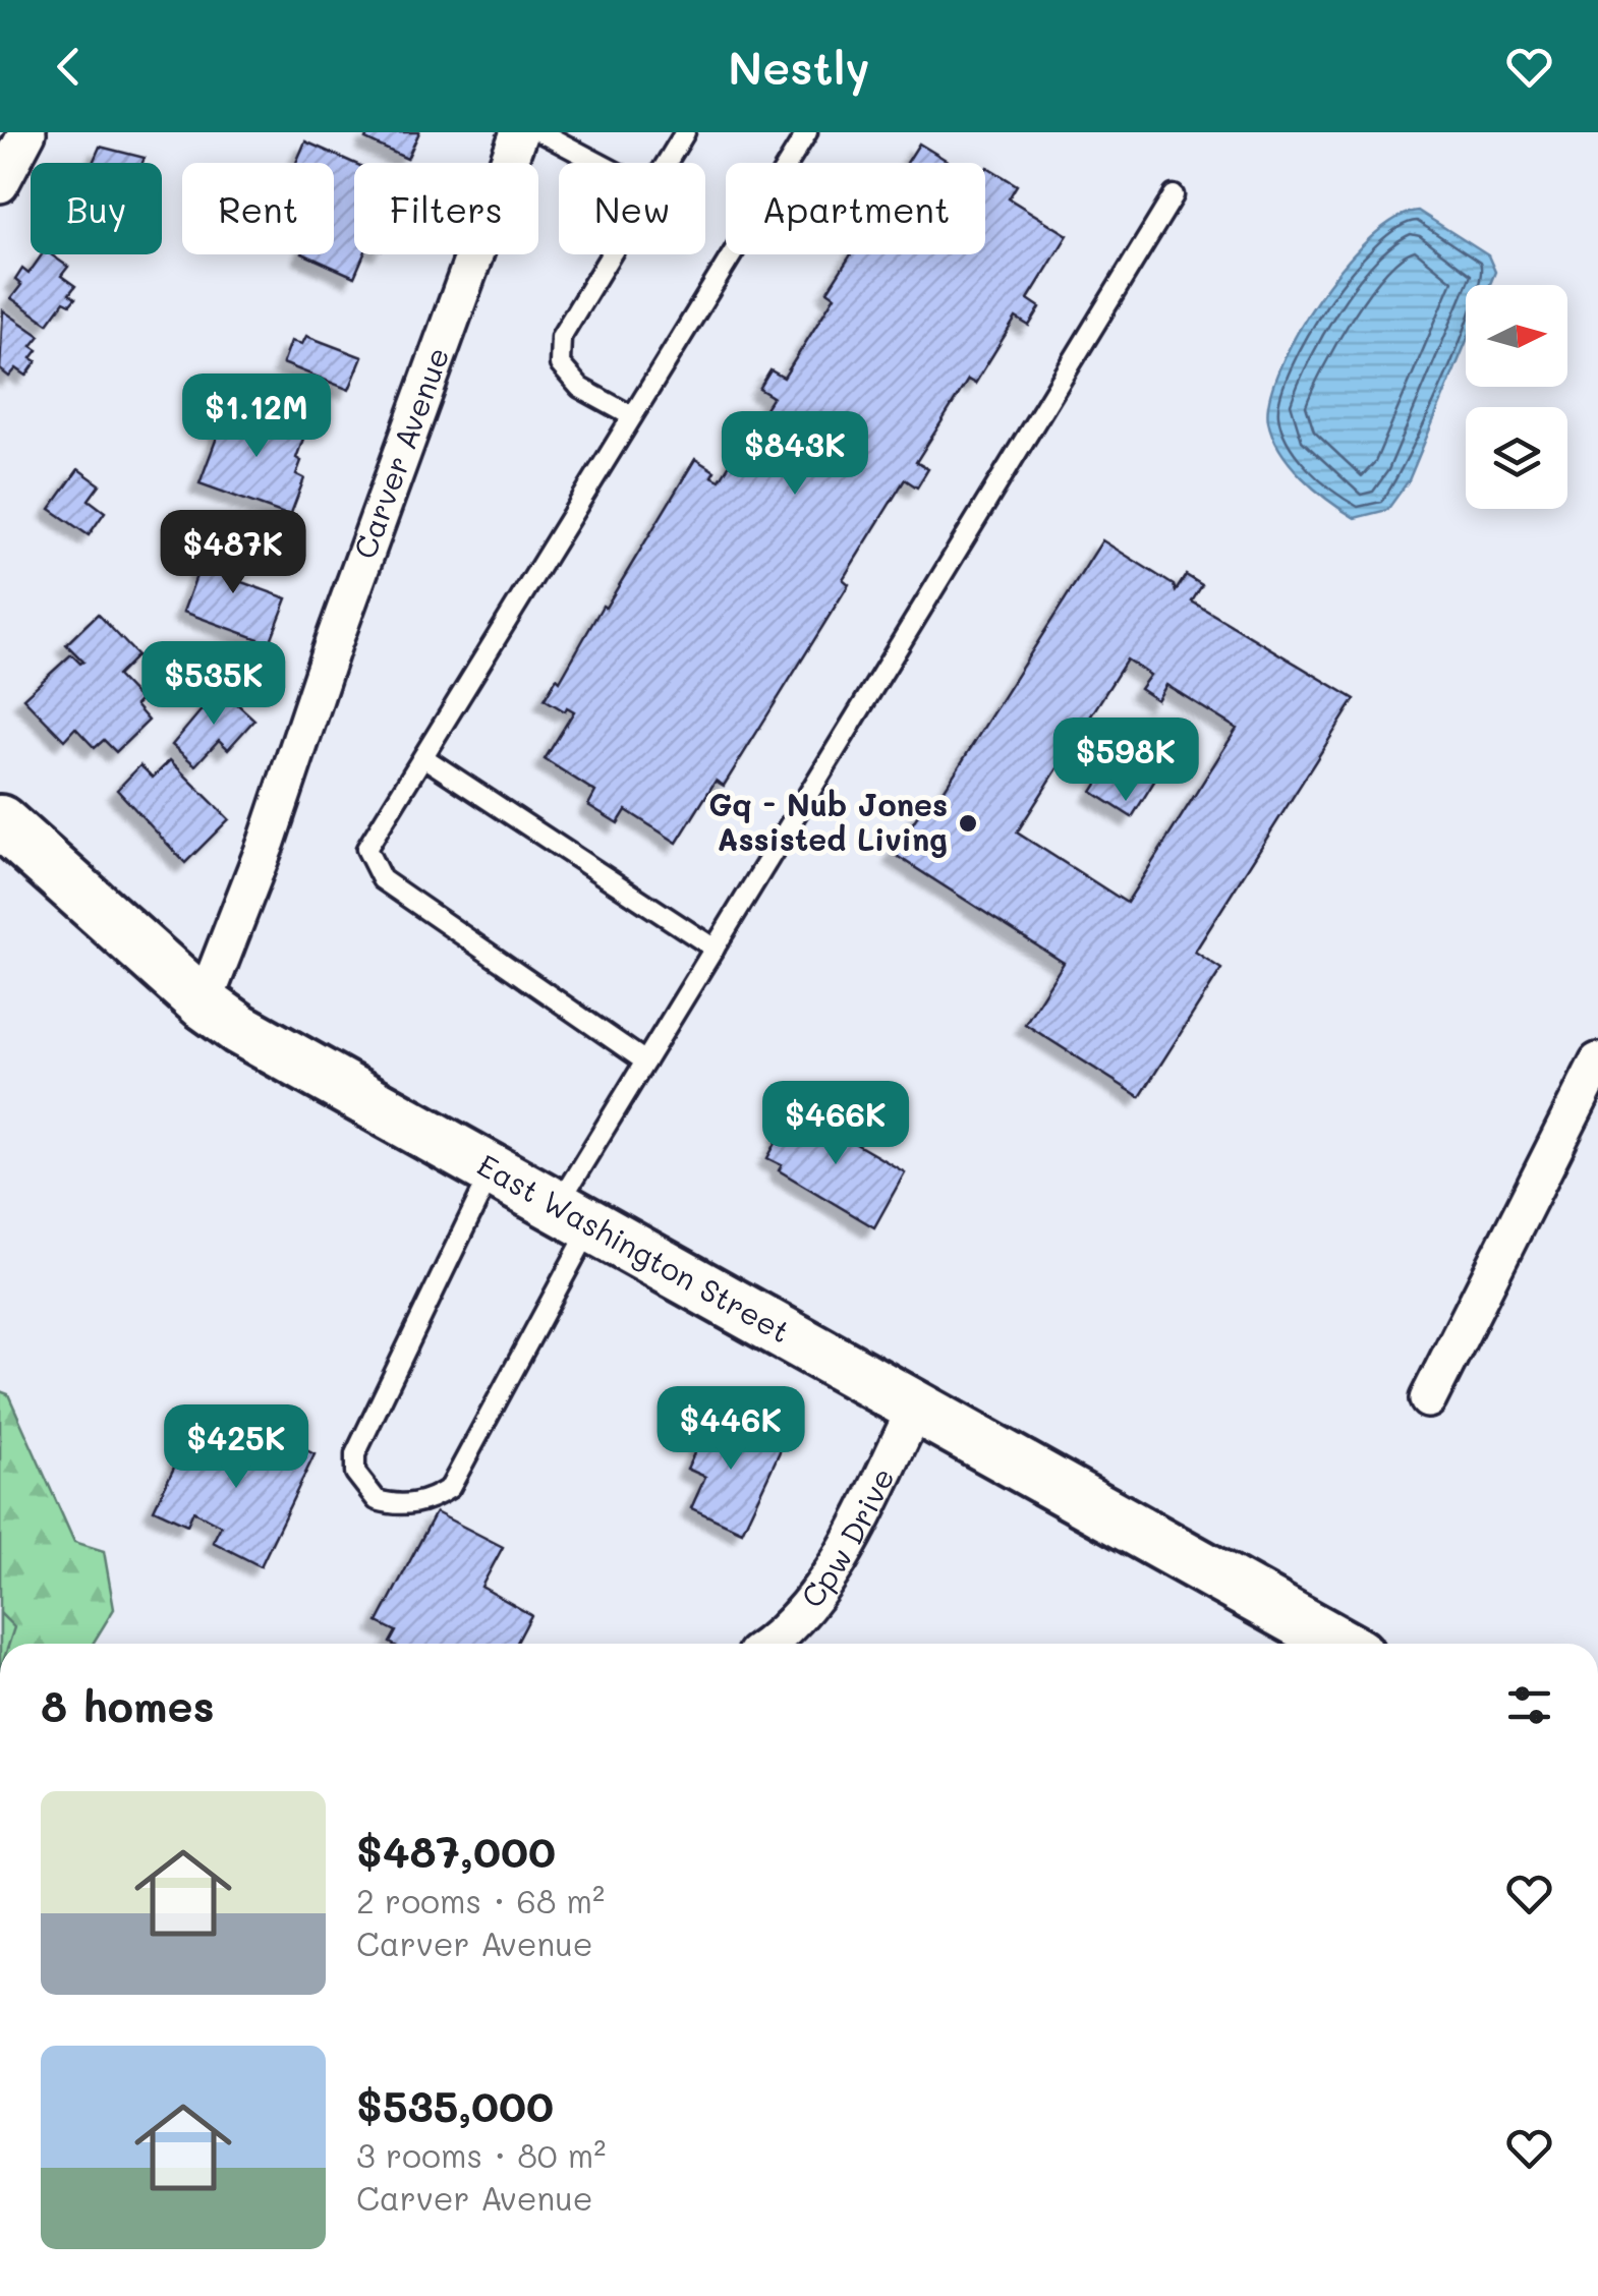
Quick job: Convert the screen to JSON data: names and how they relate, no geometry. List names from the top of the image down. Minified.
{"streets":{"main road":["East Washington Street"],"street":["Carver Avenue","Cpw Drive"]},"crossings":[["Carver Avenue","East Washington Street"],["East Washington Street","Cpw Drive"]],"places":["Gq - Nub Jones Assisted Living"],"north":"right","page":{"header":"Nestly","chip":["Buy","Rent","Filters","New","Apartment"],"price":["$1.12M","$843K","$487K","$535K","$598K","$466K","$446K","$425K"],"heading":"8 homes","list":[{"name":"$487,000","note":"2 rooms · 68 m² · Carver Avenue"},{"name":"$535,000","note":"3 rooms · 80 m² · Carver Avenue"}]}}
